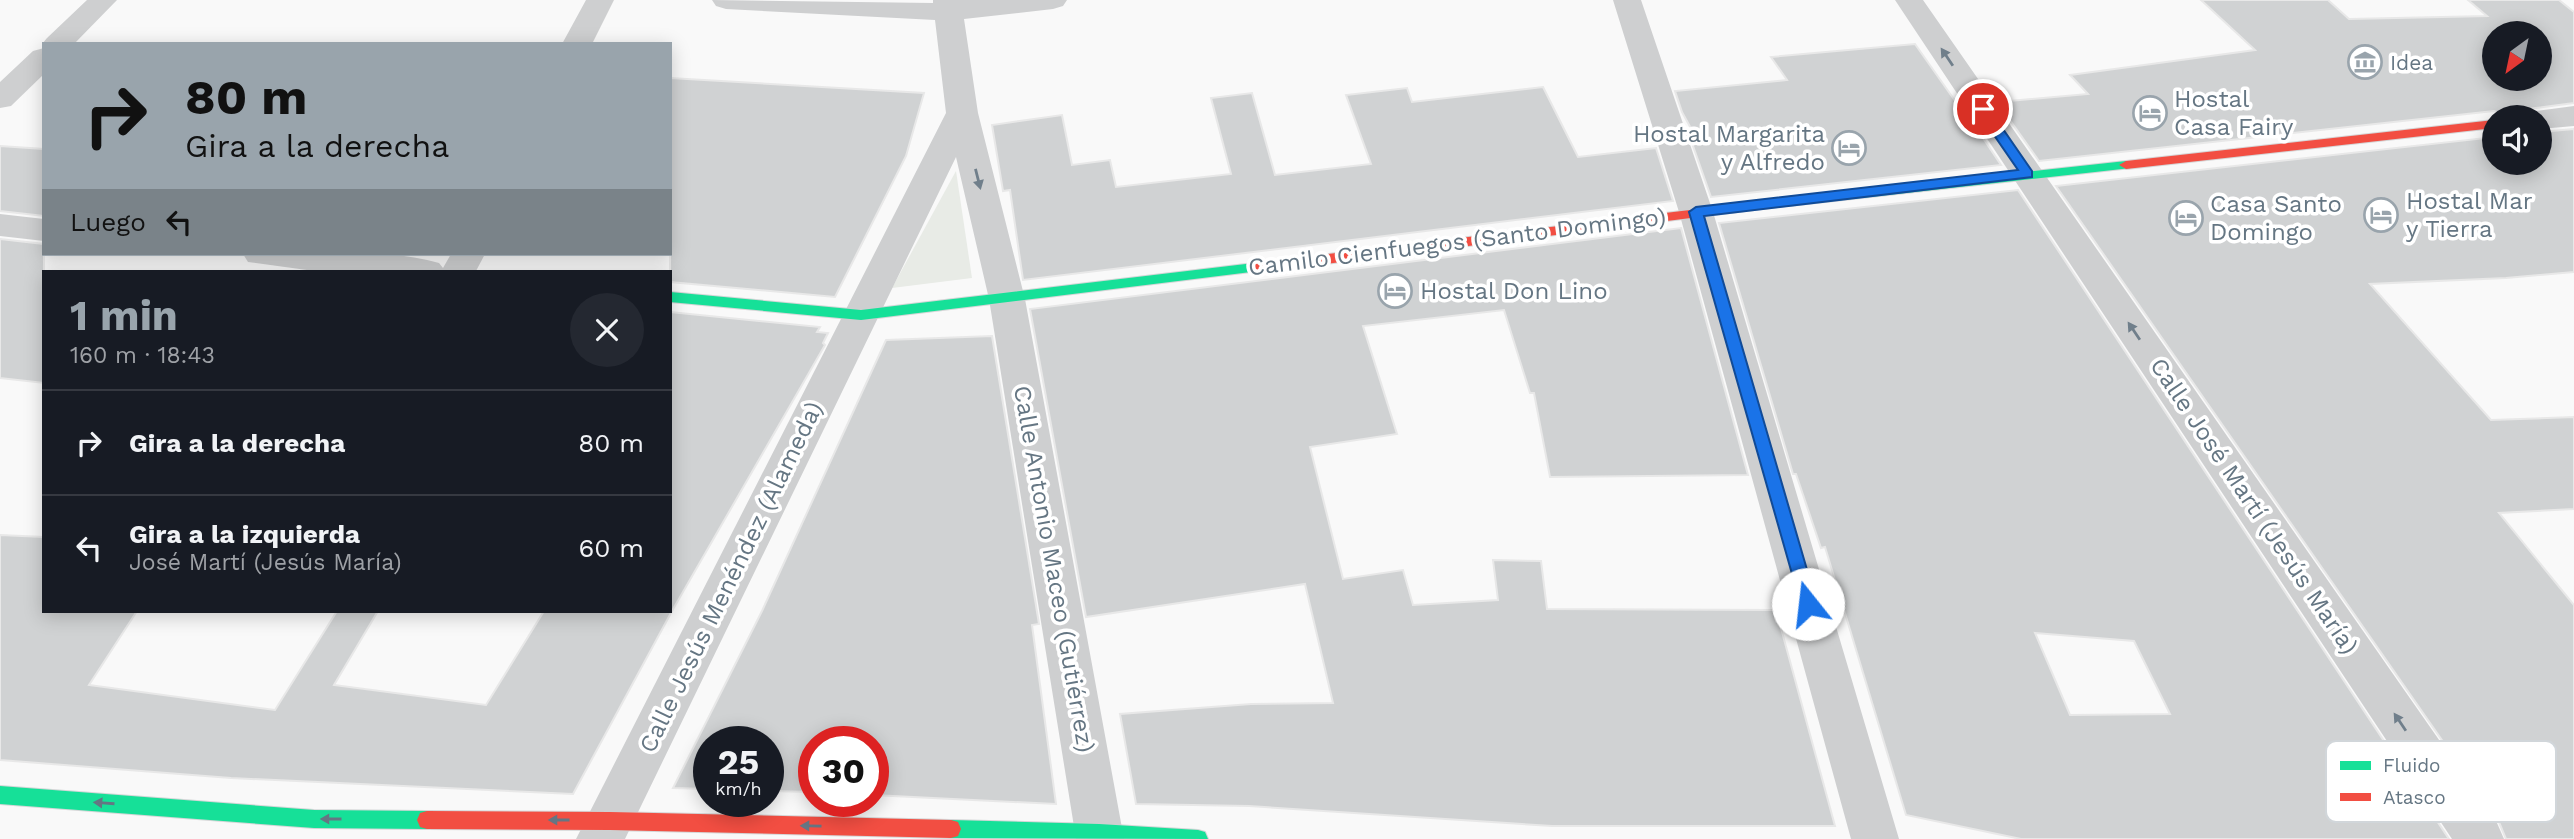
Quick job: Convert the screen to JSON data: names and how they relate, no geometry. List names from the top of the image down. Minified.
{"streets":{"street":["Camilo Cienfuegos (Santo Domingo)","Calle José Martí (Jesús María)","Calle Antonio Maceo (Gutiérrez)","Calle Jesús Menéndez (Alameda)"]},"crossings":[["Camilo Cienfuegos (Santo Domingo)","Calle José Martí (Jesús María)"],["Camilo Cienfuegos (Santo Domingo)","Calle Antonio Maceo (Gutiérrez)"],["Camilo Cienfuegos (Santo Domingo)","Calle Jesús Menéndez (Alameda)"],["Calle Antonio Maceo (Gutiérrez)","Calle Jesús Menéndez (Alameda)"]],"one_way":["Calle José Martí (Jesús María)"],"places":{"museum":["Idea"],"hotel":["Hostal Casa Fairy","Hostal Margarita y Alfredo","Hostal Mar y Tierra","Casa Santo Domingo","Hostal Don Lino"]},"legend":["Fluido","Atasco"],"north":"bottom left","page":{"turn":["80 m","Gira a la derecha"],"then":"Luego","heading":["1 min","160 m · 18:43"],"list":[{"name":"Gira a la derecha","value":"80 m"},{"name":"Gira a la izquierda","note":"José Martí (Jesús María)","value":"60 m"}],"speed":"25 km/h","limit":"30"}}
